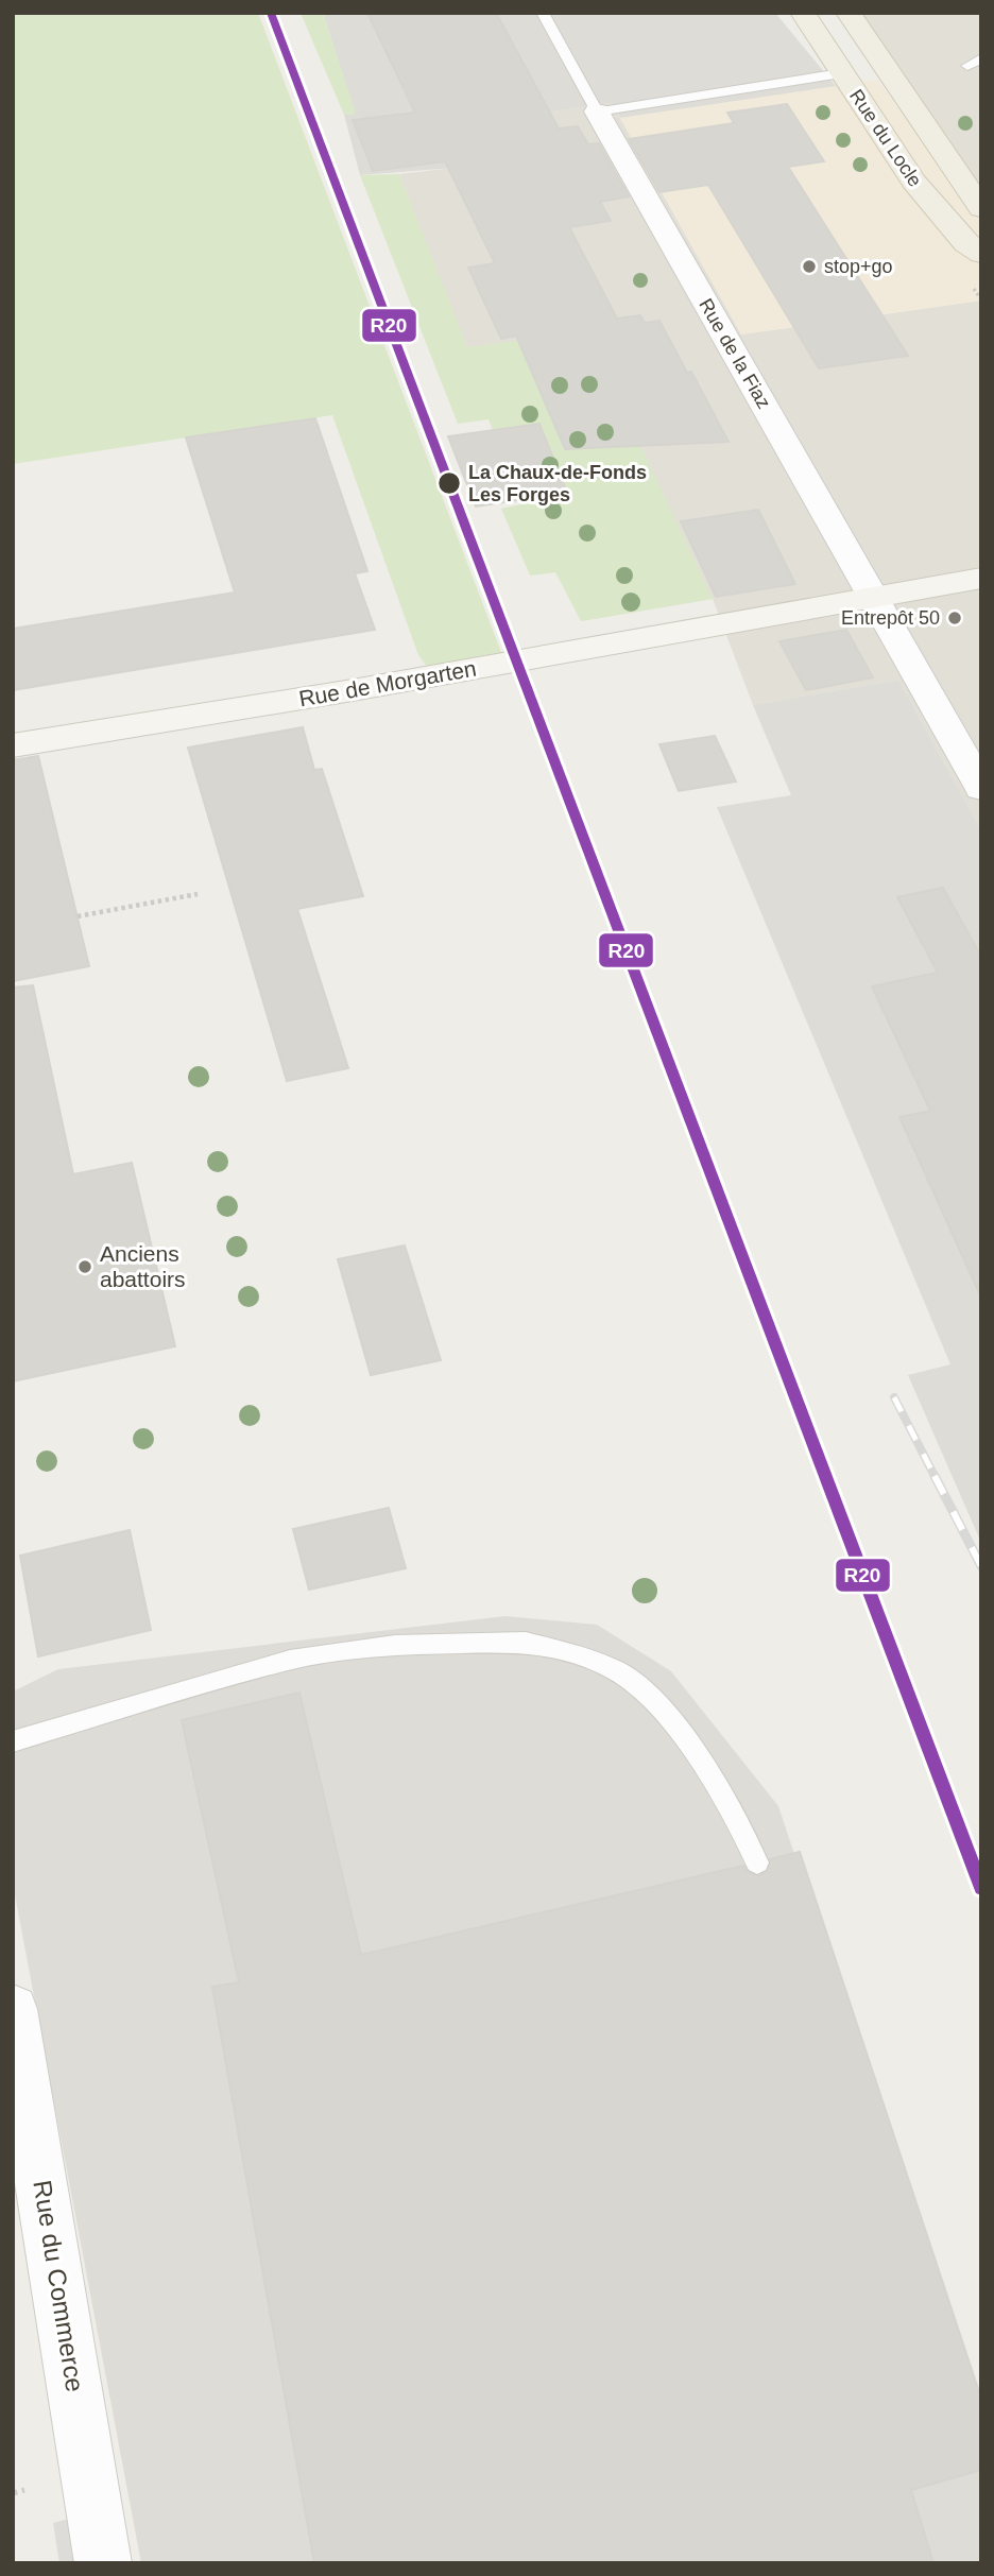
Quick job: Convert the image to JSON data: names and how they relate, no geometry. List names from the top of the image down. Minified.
{"streets":{"main road":["Rue du Locle","Rue de Morgarten"],"street":["Rue de la Fiaz","Rue du Commerce"]},"crossings":[["Rue de la Fiaz","Rue de Morgarten"]],"places":["stop+go","La Chaux-de-Fonds Les Forges","Entrepôt 50","Anciens abattoirs"],"lines":["transit line R20"]}
